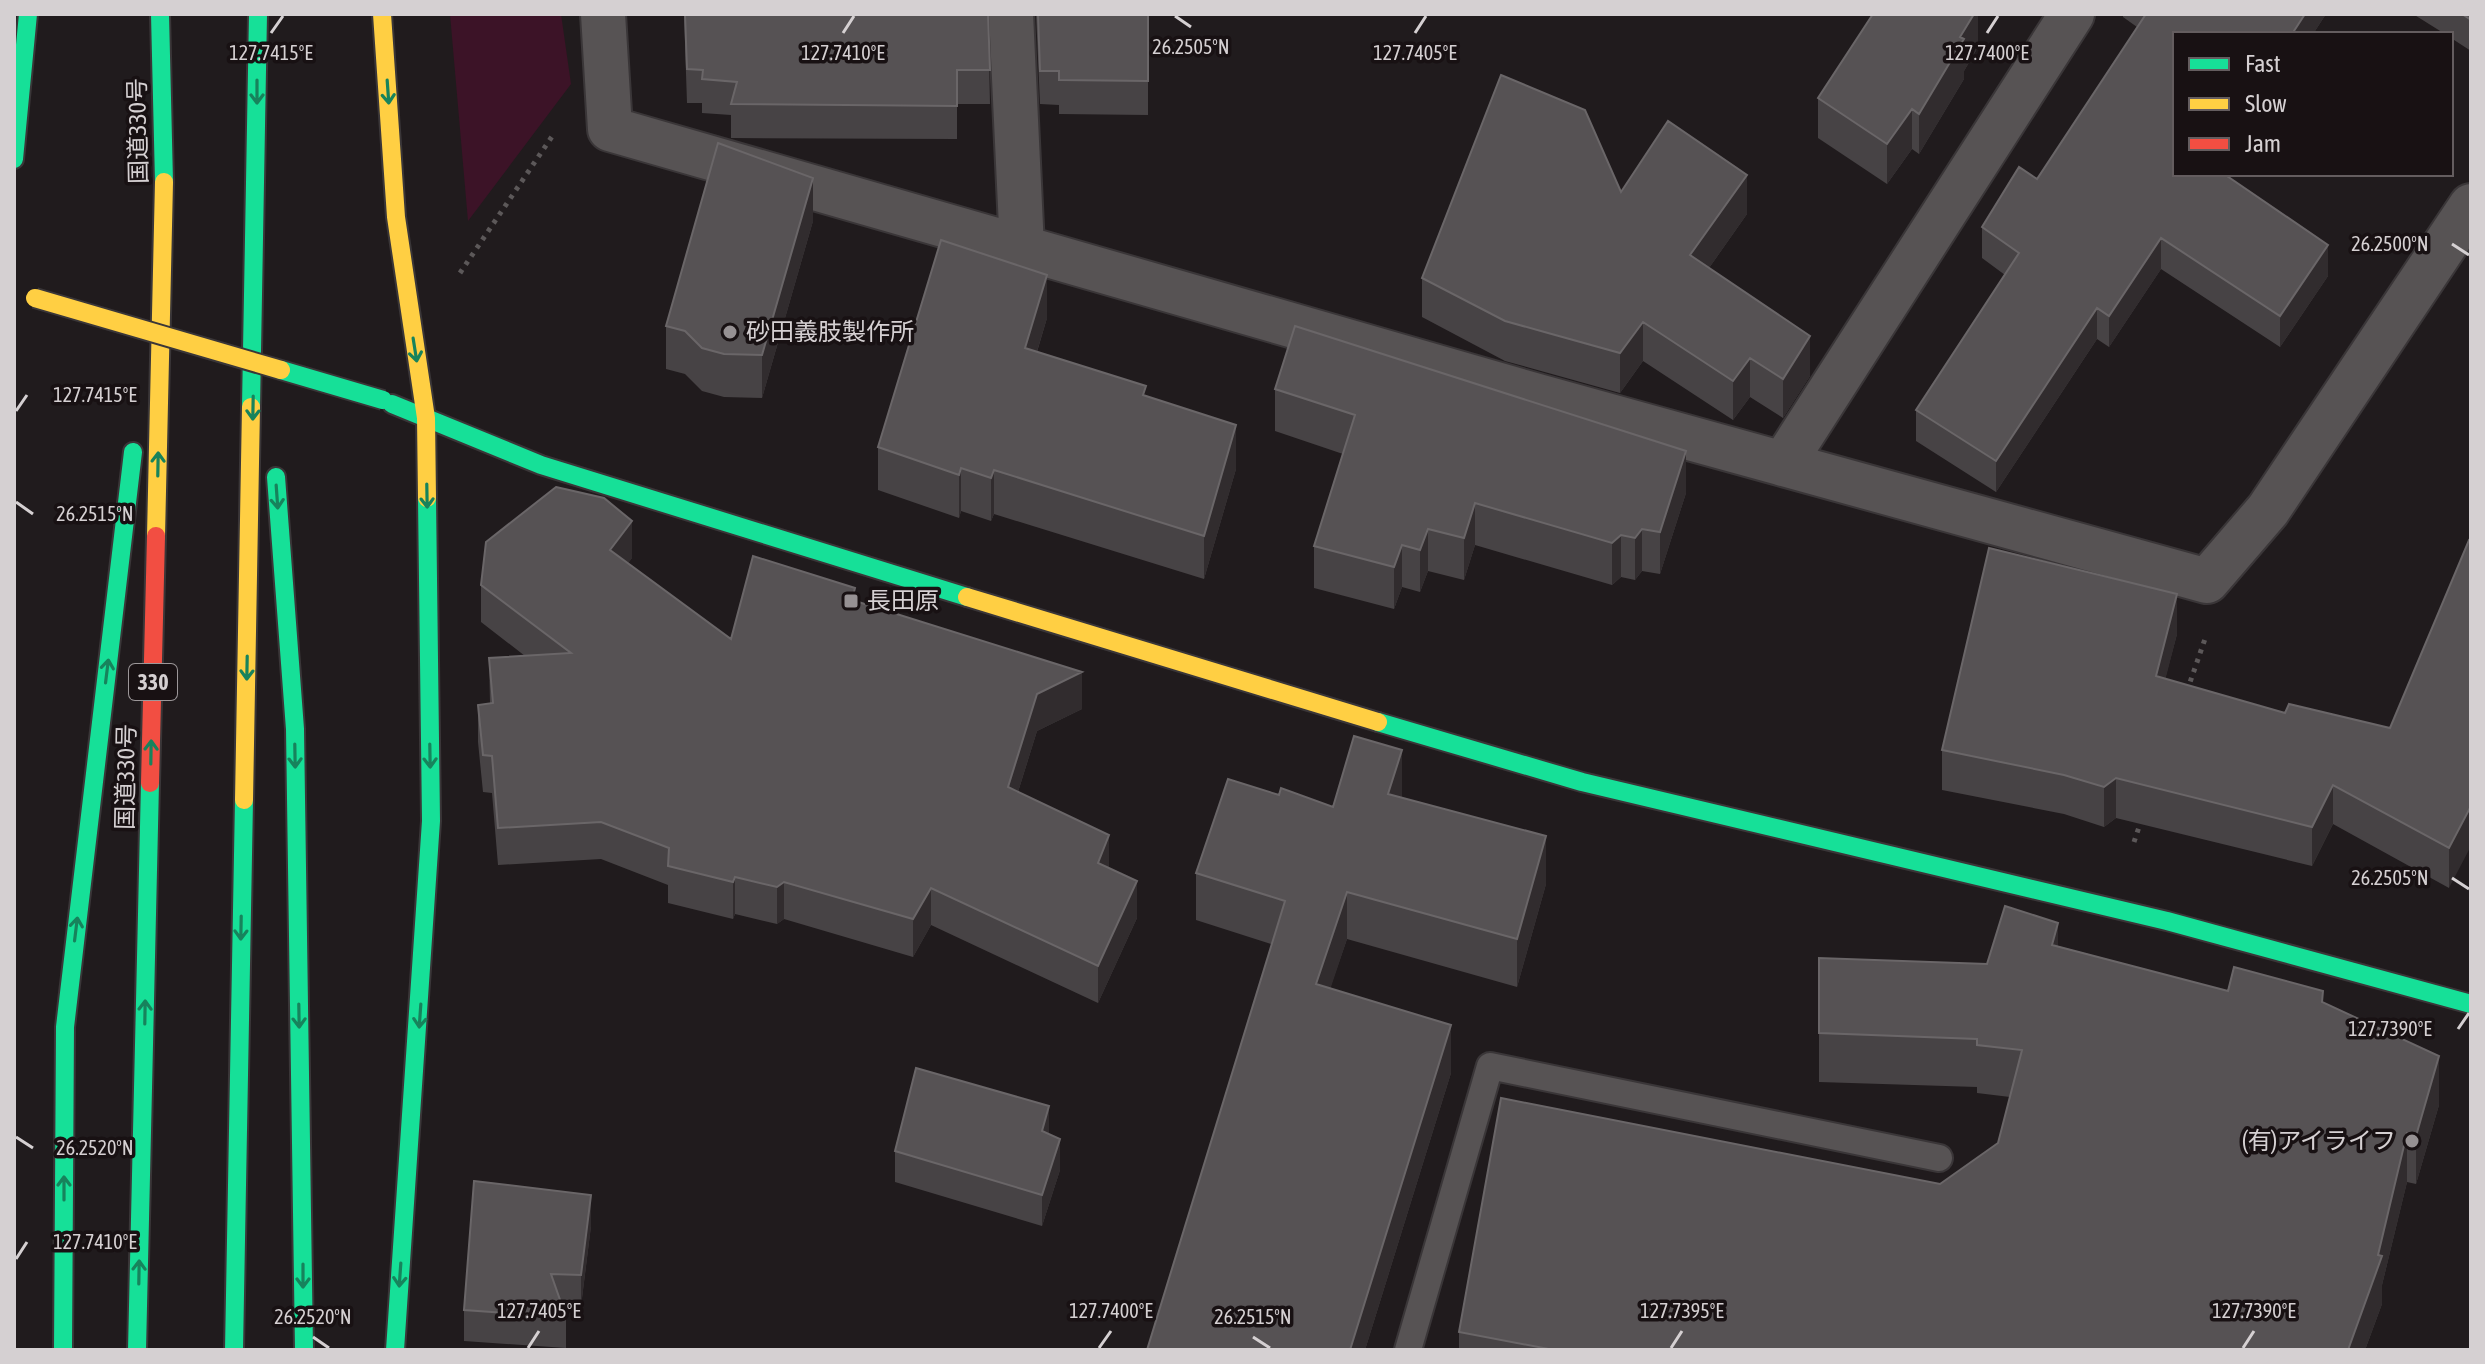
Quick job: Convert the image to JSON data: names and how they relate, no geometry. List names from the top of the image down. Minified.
{"streets":{"main road":["国道330号","330"]},"places":{"other":["砂田義肢製作所","(有)アイライフ"],"transit":["長田原"]},"legend":["Fast","Slow","Jam"],"coordinates":["26.2505°N","127.7415°E","127.7410°E","127.7405°E","127.7400°E","26.2500°N","26.2515°N","127.7390°E","26.2520°N","127.7395°E"]}
